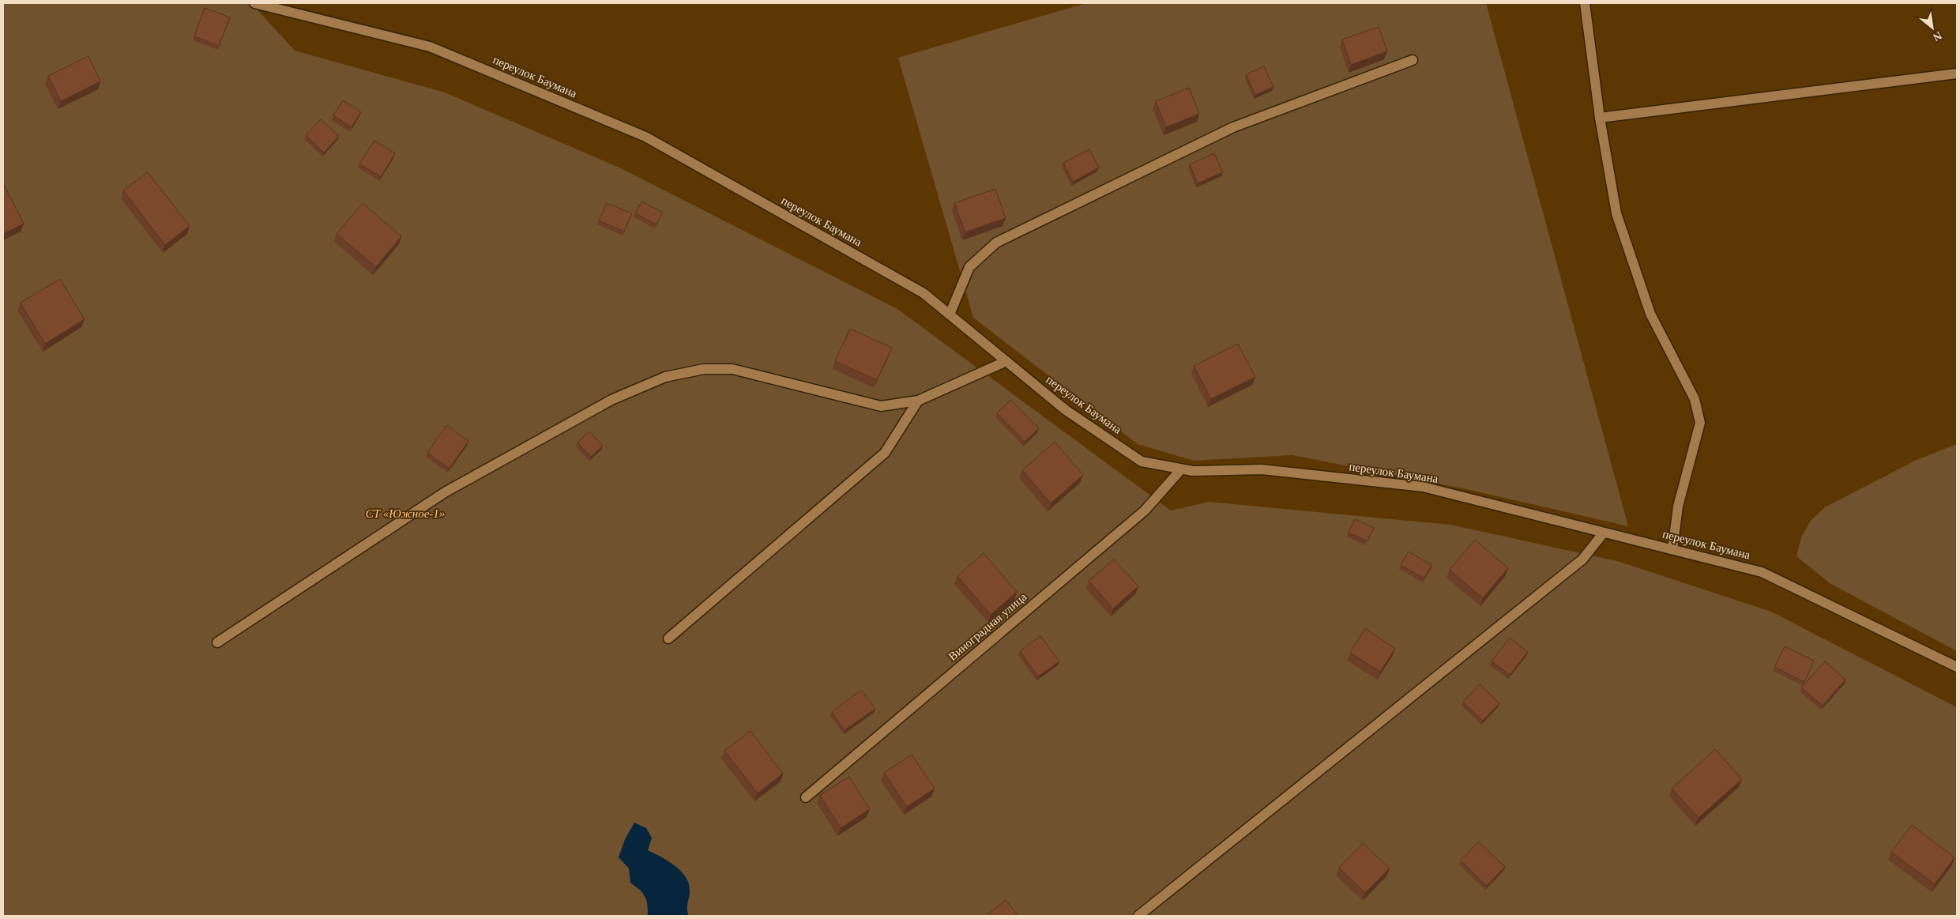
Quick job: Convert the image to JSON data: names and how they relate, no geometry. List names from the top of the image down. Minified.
{"streets":{"street":["переулок Баумана","Виноградная улица"]},"crossings":[["переулок Баумана","Виноградная улица"]],"parks":["СТ «Южное-1»"],"north":"bottom right"}
